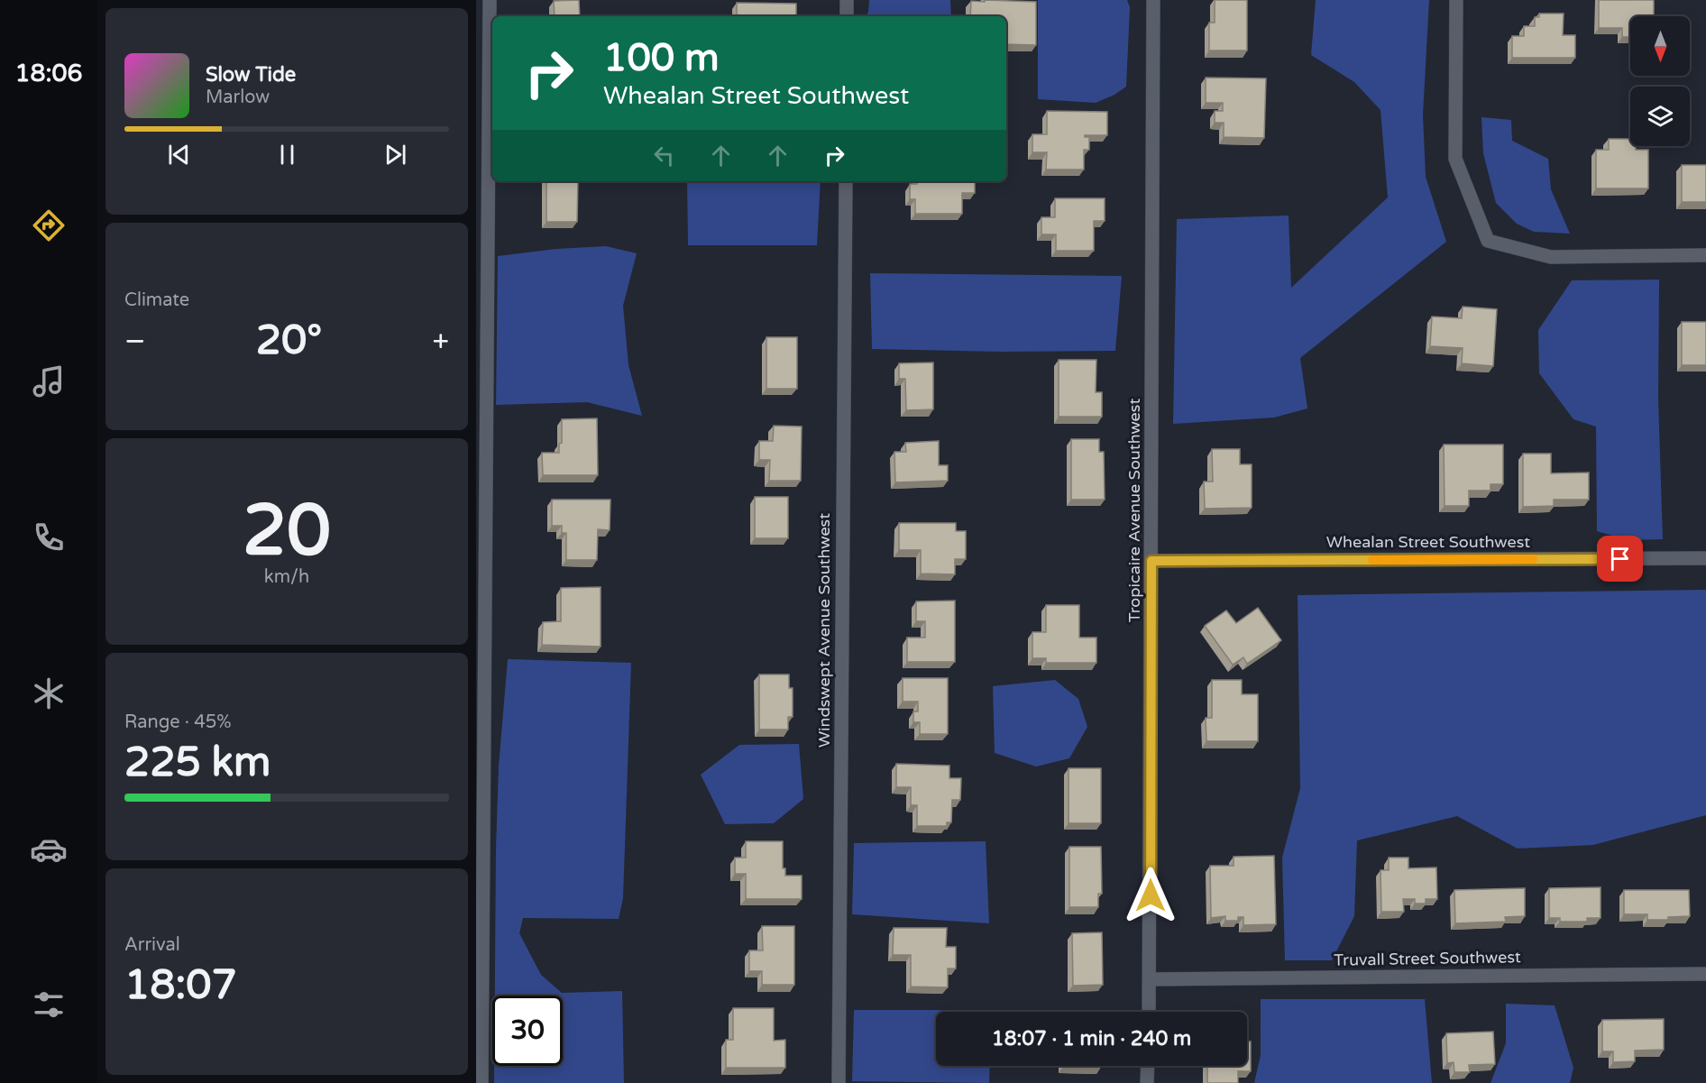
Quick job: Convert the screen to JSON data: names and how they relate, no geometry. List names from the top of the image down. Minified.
{"streets":{"street":["Tropicaire Avenue Southwest","Whealan Street Southwest","Windswept Avenue Southwest","Truvall Street Southwest"]},"crossings":[["Tropicaire Avenue Southwest","Whealan Street Southwest"],["Tropicaire Avenue Southwest","Truvall Street Southwest"]],"north":"bottom","page":{"tabs":"18:06","turn":["100 m","Whealan Street Southwest"],"song":["Slow Tide","Marlow"],"tile":["Climate",["20","km/h"],["Range · 45%","225 km"],["Arrival","18:07"]],"heat":["−","20°","+"],"limit":"30","trip":"18:07 · 1 min · 240 m"}}
